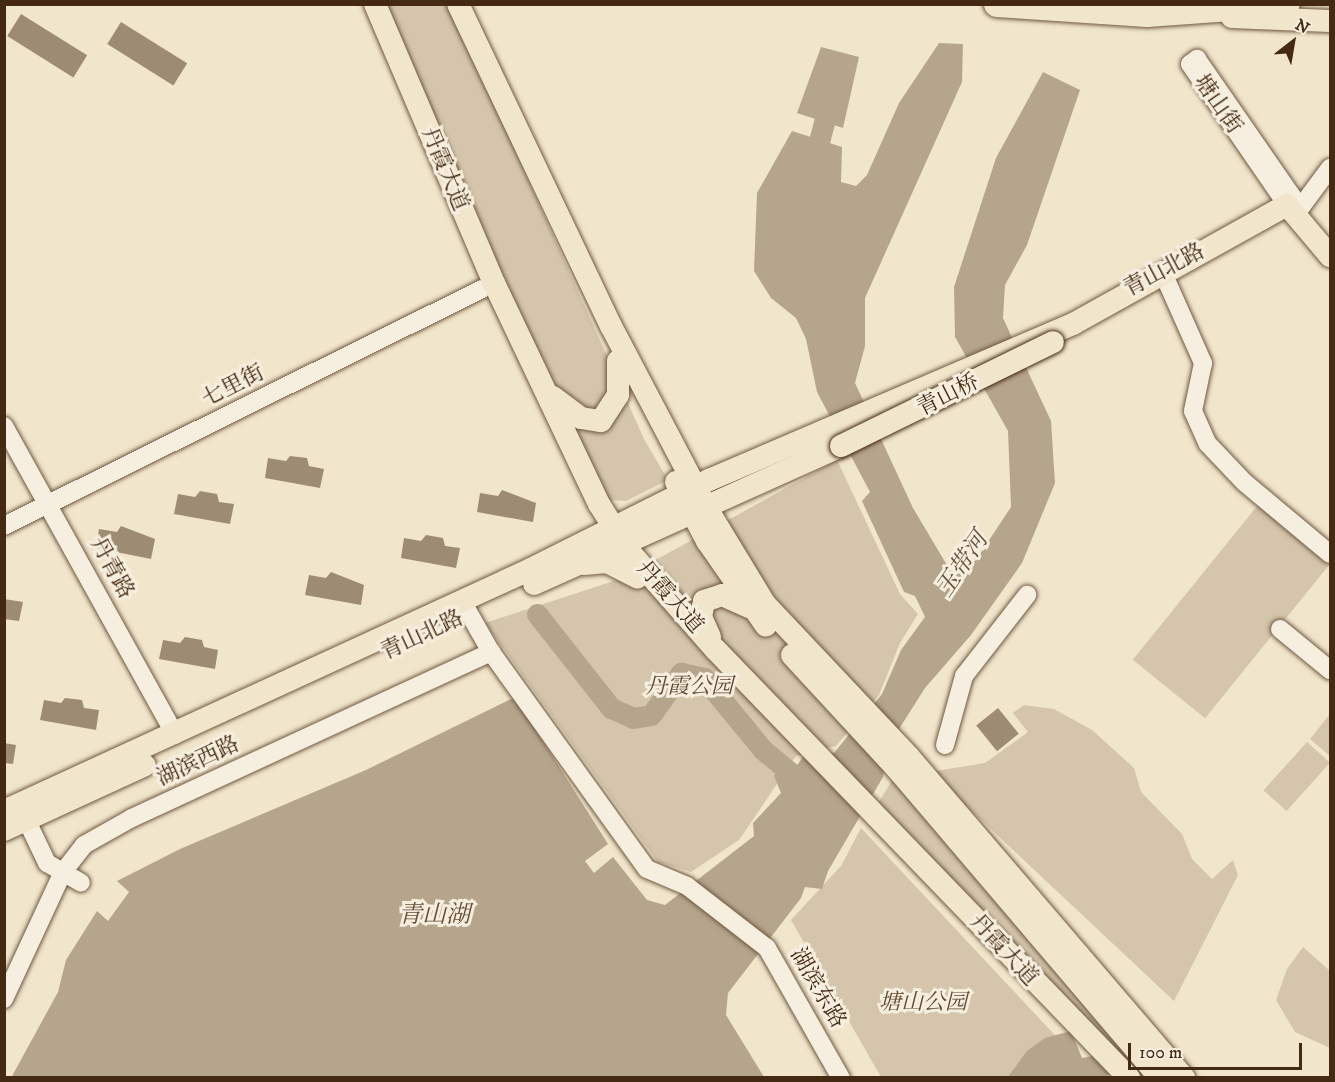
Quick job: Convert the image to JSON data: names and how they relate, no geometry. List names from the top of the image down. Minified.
{"streets":{"main road":["塘山街","丹霞大道","青山北路","青山桥"],"street":["七里街","丹青路","湖滨西路","湖滨东路"]},"crossings":[["塘山街","青山北路"],["丹霞大道","青山北路"],["丹霞大道","七里街"],["青山北路","青山桥"],["青山北路","丹青路"],["七里街","丹青路"],["湖滨西路","湖滨东路"]],"water":["玉带河","青山湖"],"parks":["丹霞公园","塘山公园"],"scale_bar":"100 m","north":"top right"}
